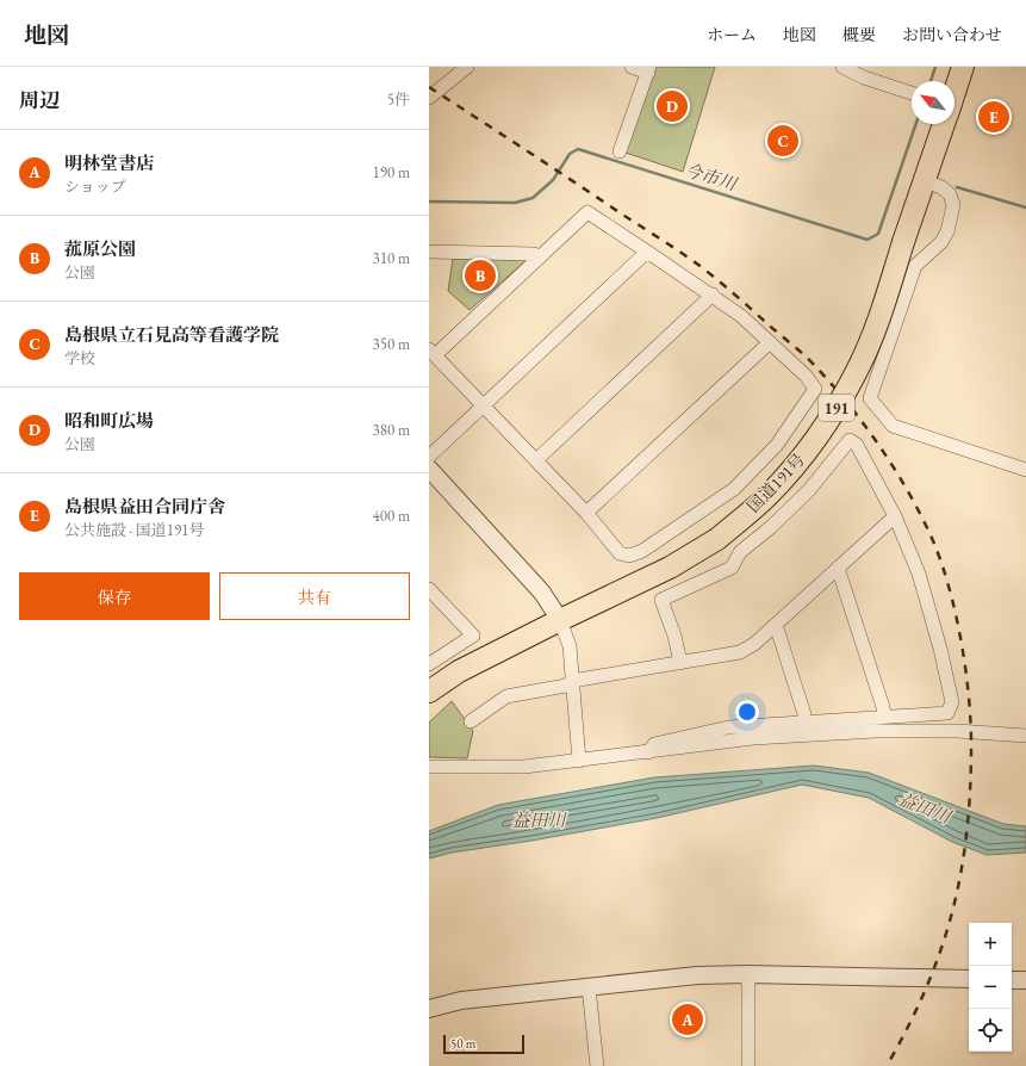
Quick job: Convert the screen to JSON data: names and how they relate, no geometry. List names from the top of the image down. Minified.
{"streets":{"highway":["191","国道191号"]},"water":["今市川","益田川"],"scale_bar":"50 m","north":"top left","page":{"header":"地図","nav":["ホーム","地図","概要","お問い合わせ"],"heading":["周辺","5件"],"pins":["D","E","C","B","A"],"list":[{"mark":"A","name":"明林堂書店","note":"ショップ","value":"190 m"},{"mark":"B","name":"菰原公園","note":"公園","value":"310 m"},{"mark":"C","name":"島根県立石見高等看護学院","note":"学校","value":"350 m"},{"mark":"D","name":"昭和町広場","note":"公園","value":"380 m"},{"mark":"E","name":"島根県益田合同庁舎","note":"公共施設 · 国道191号","value":"400 m"}],"buttons":["保存","共有"],"map_buttons":["+","−"],"scale":"50 m"}}
